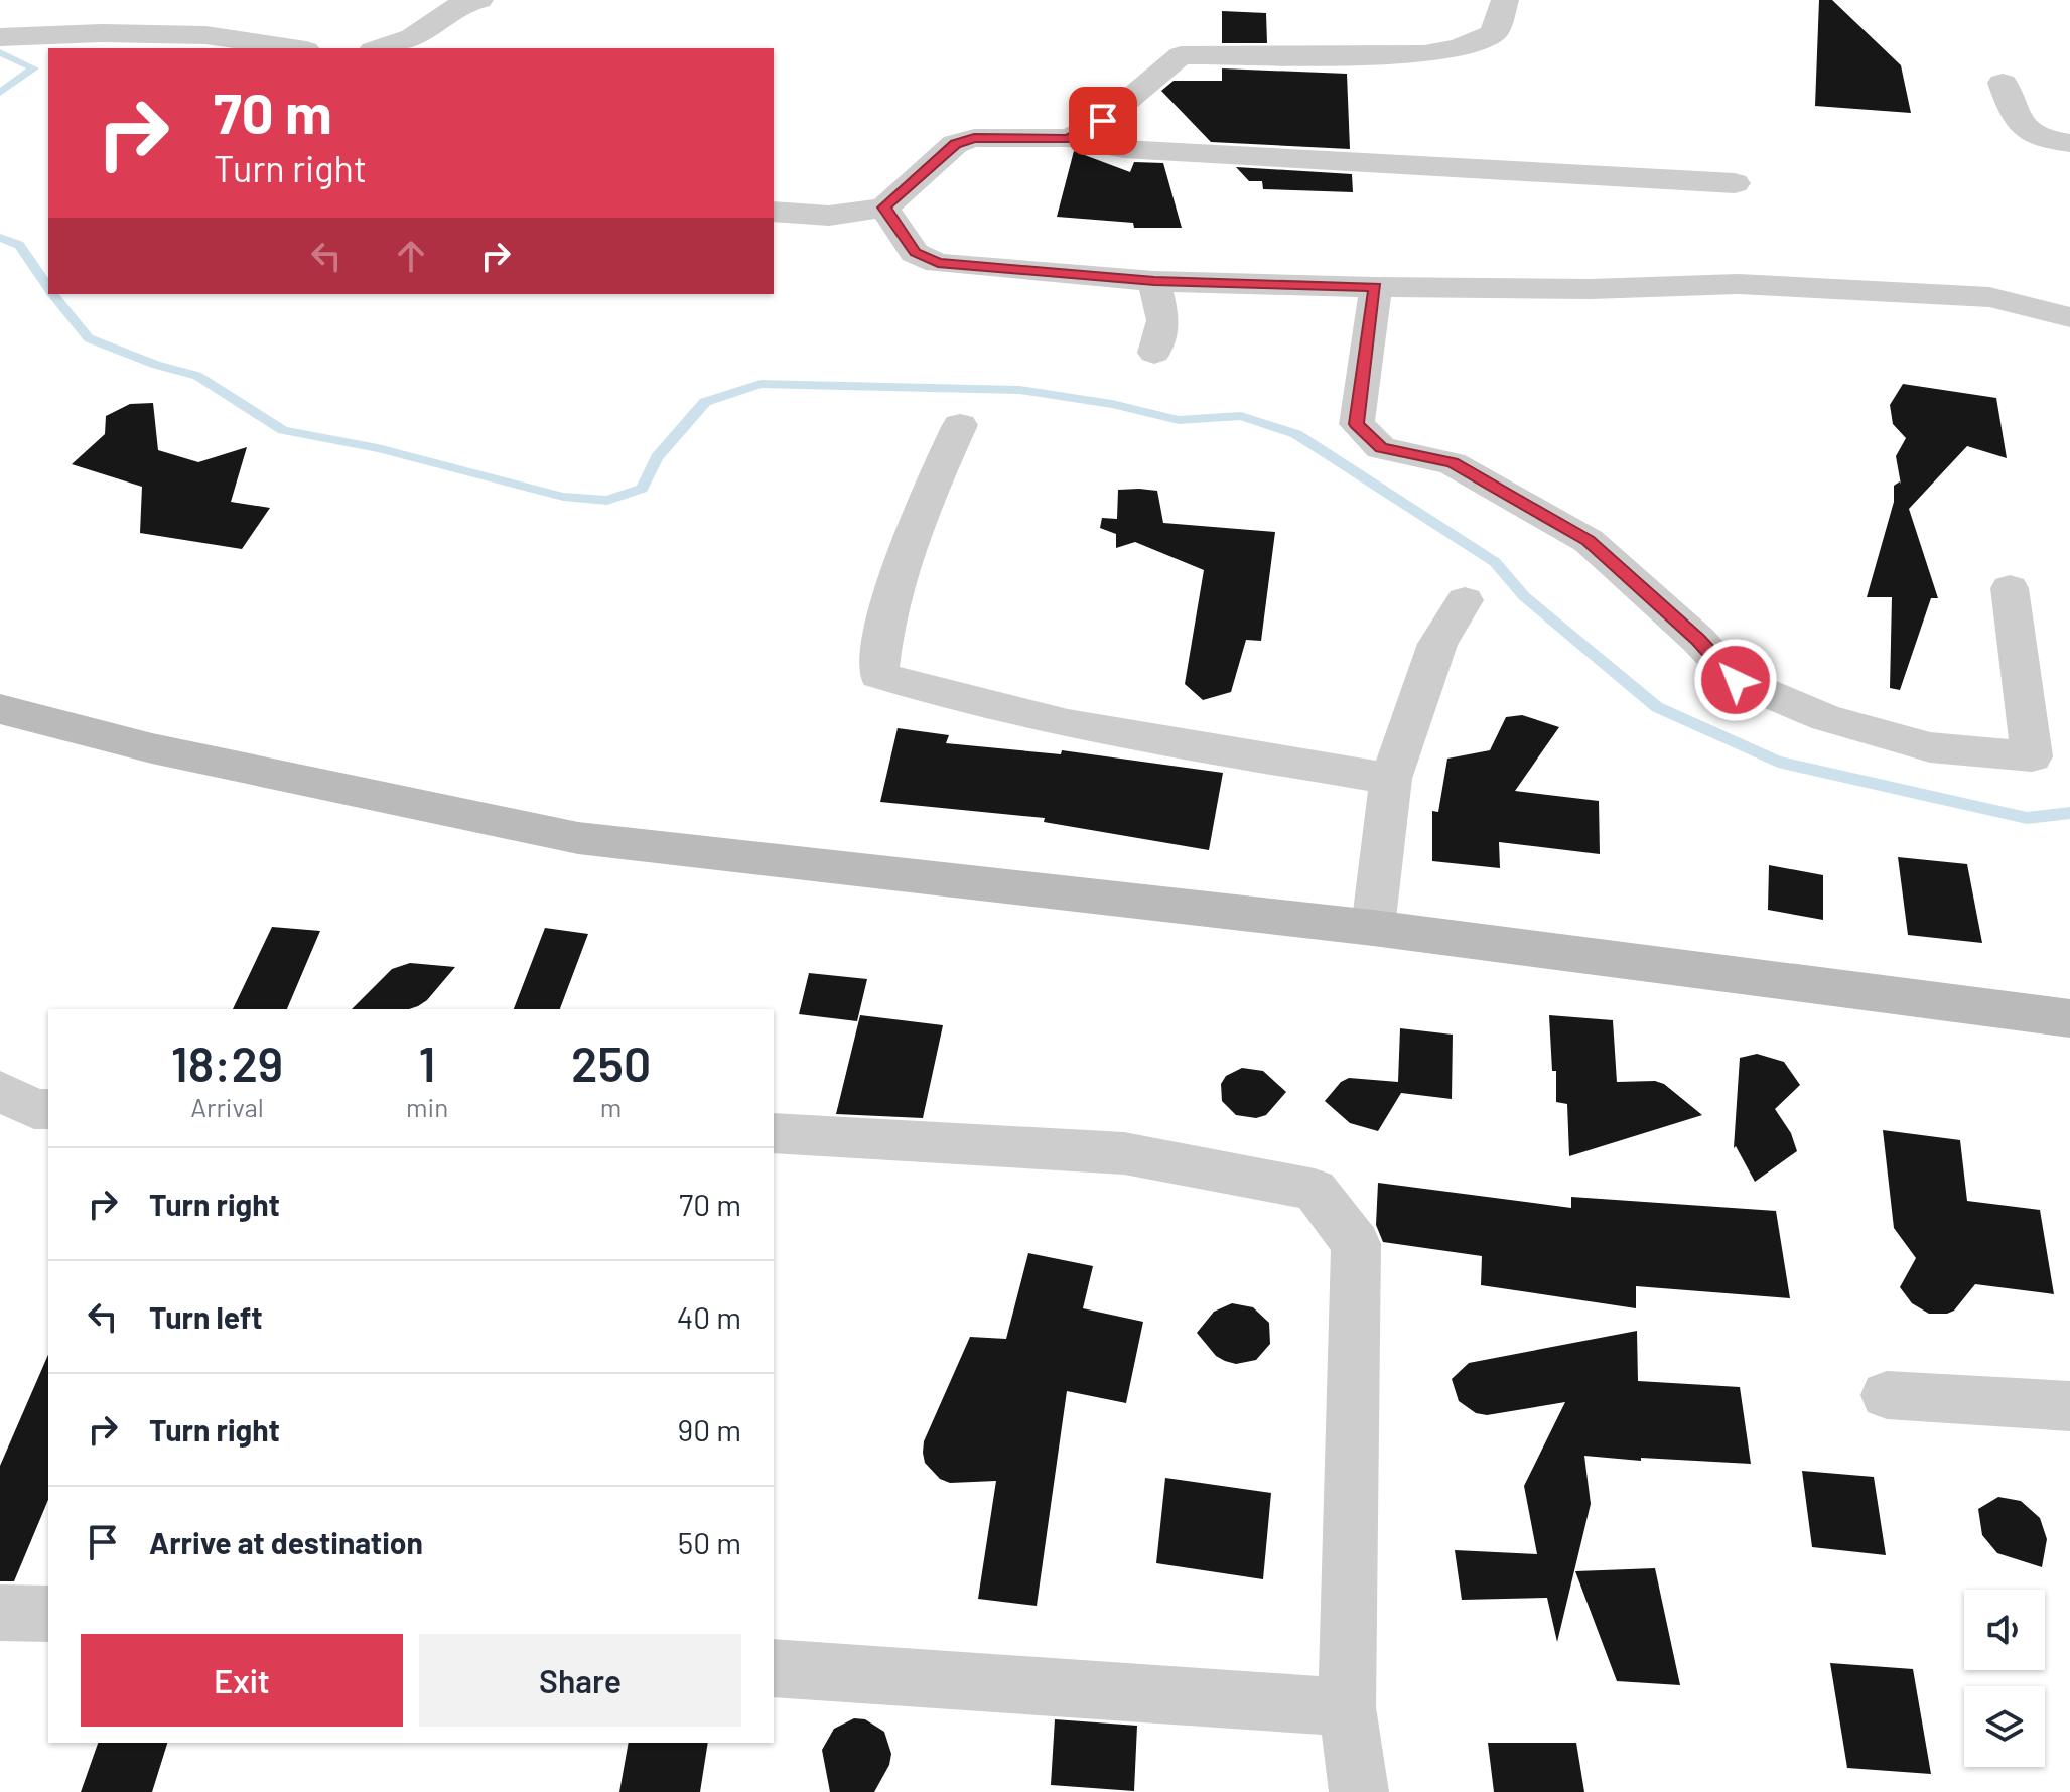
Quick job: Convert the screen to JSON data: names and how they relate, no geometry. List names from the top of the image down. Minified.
{"page":{"turn":["70 m","Turn right"],"eta":["18:29","Arrival","1","min","250","m"],"list":[{"name":"Turn right","value":"70 m"},{"name":"Turn left","value":"40 m"},{"name":"Turn right","value":"90 m"},{"name":"Arrive at destination","value":"50 m"}],"buttons":["Exit","Share"]}}
